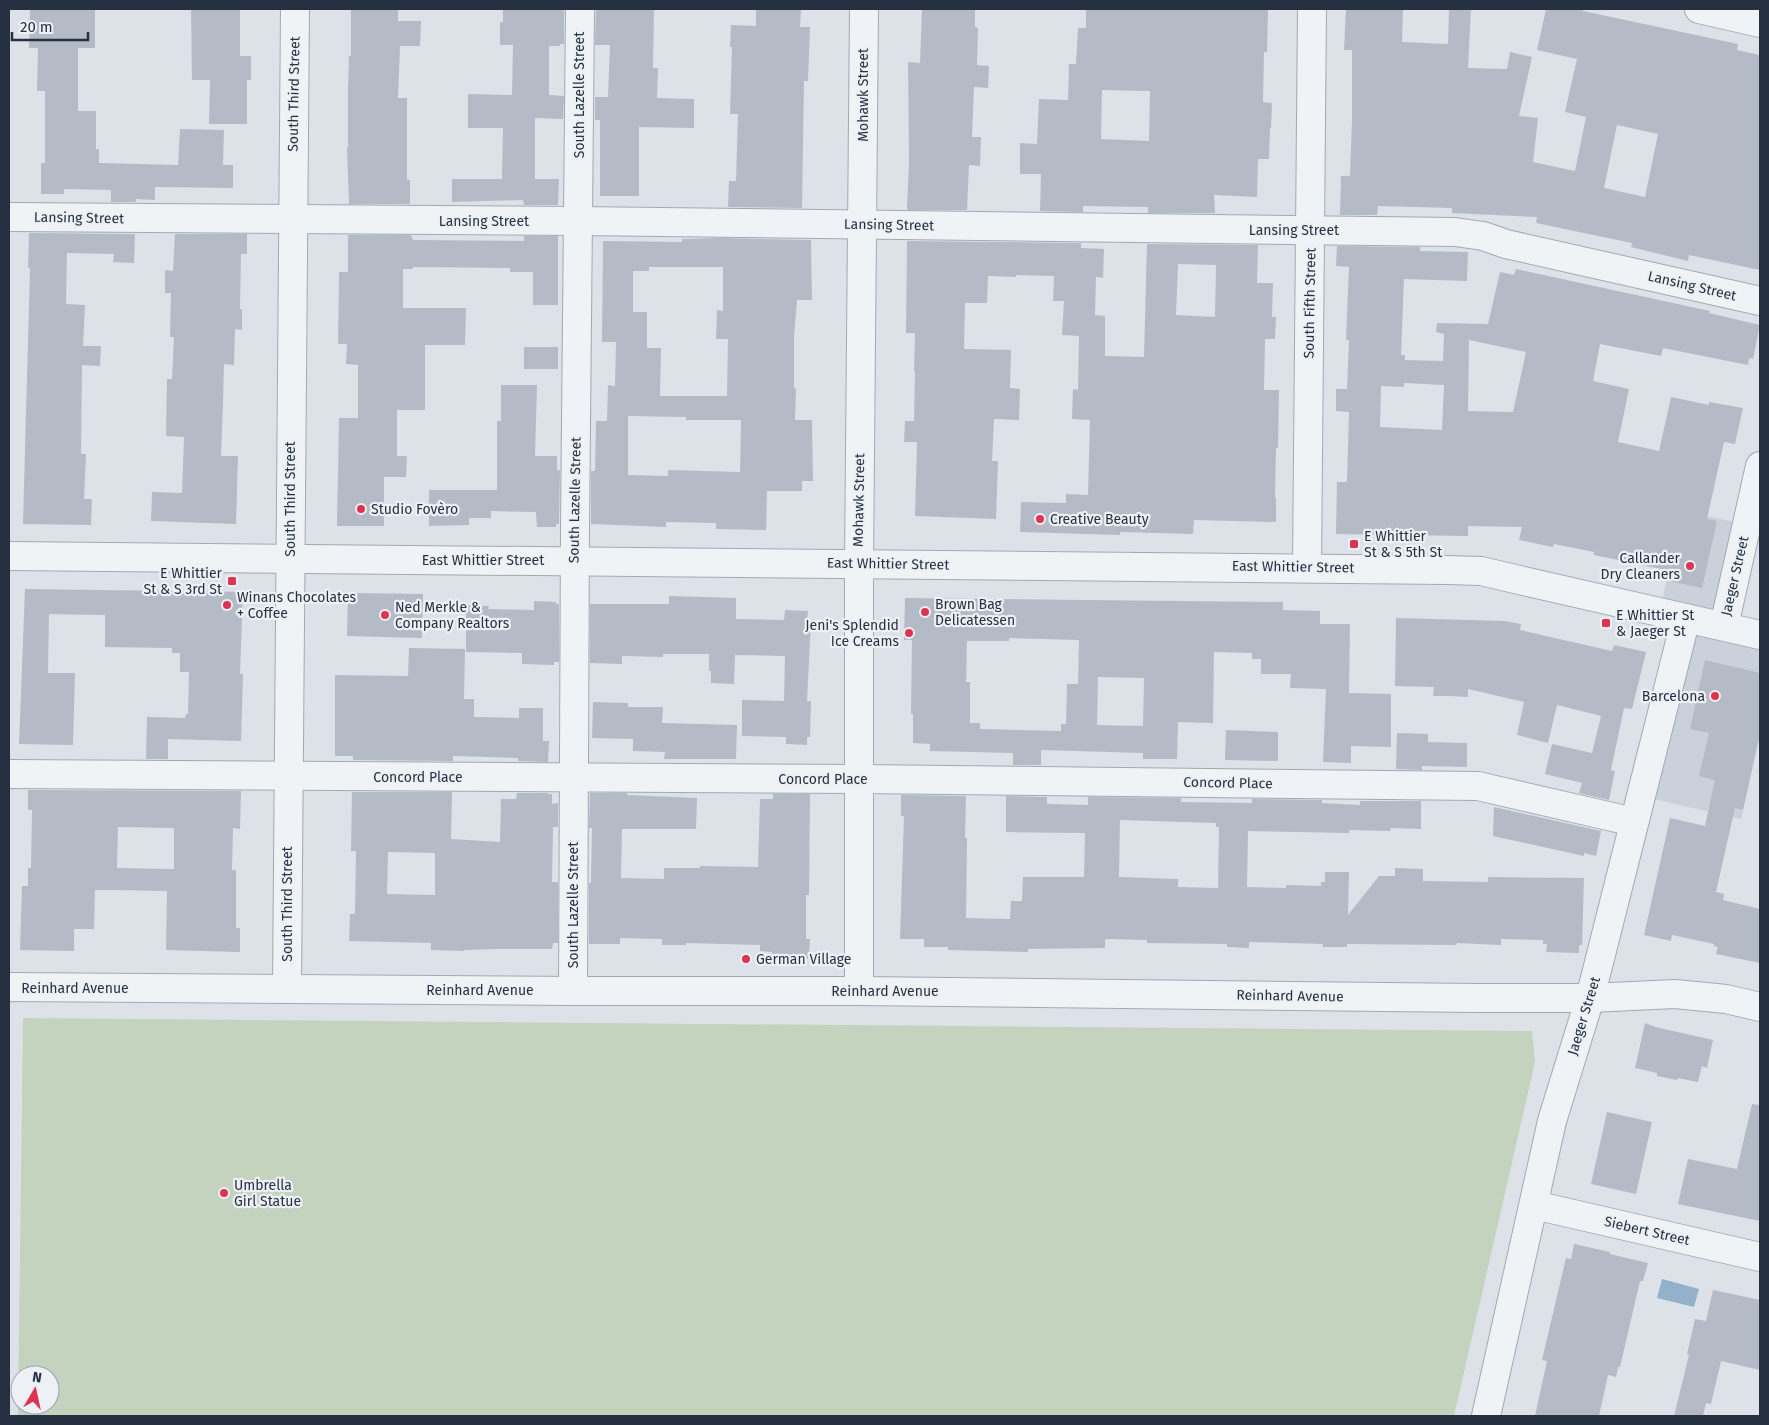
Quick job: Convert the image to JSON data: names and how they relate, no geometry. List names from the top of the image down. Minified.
{"streets":{"street":["South Third Street","South Lazelle Street","Mohawk Street","Lansing Street","South Fifth Street","East Whittier Street","Jaeger Street","Concord Place","Reinhard Avenue","Siebert Street"]},"crossings":[["South Third Street","Lansing Street"],["South Third Street","East Whittier Street"],["South Third Street","Concord Place"],["South Third Street","Reinhard Avenue"],["South Lazelle Street","Lansing Street"],["South Lazelle Street","East Whittier Street"],["South Lazelle Street","Concord Place"],["South Lazelle Street","Reinhard Avenue"],["Mohawk Street","Lansing Street"],["Mohawk Street","East Whittier Street"],["Mohawk Street","Concord Place"],["Mohawk Street","Reinhard Avenue"],["Lansing Street","South Fifth Street"],["South Fifth Street","East Whittier Street"],["East Whittier Street","Jaeger Street"],["Jaeger Street","Concord Place"],["Jaeger Street","Reinhard Avenue"],["Jaeger Street","Siebert Street"]],"places":{"other":["Studio Fovèro","Creative Beauty","Callander Dry Cleaners","Winans Chocolates + Coffee","Brown Bag Delicatessen","Ned Merkle & Company Realtors","Jeni's Splendid Ice Creams","Barcelona","German Village","Umbrella Girl Statue"],"transit":["E Whittier St & S 5th St","E Whittier St & S 3rd St","E Whittier St & Jaeger St"]},"scale_bar":"20 m","north":"top"}
